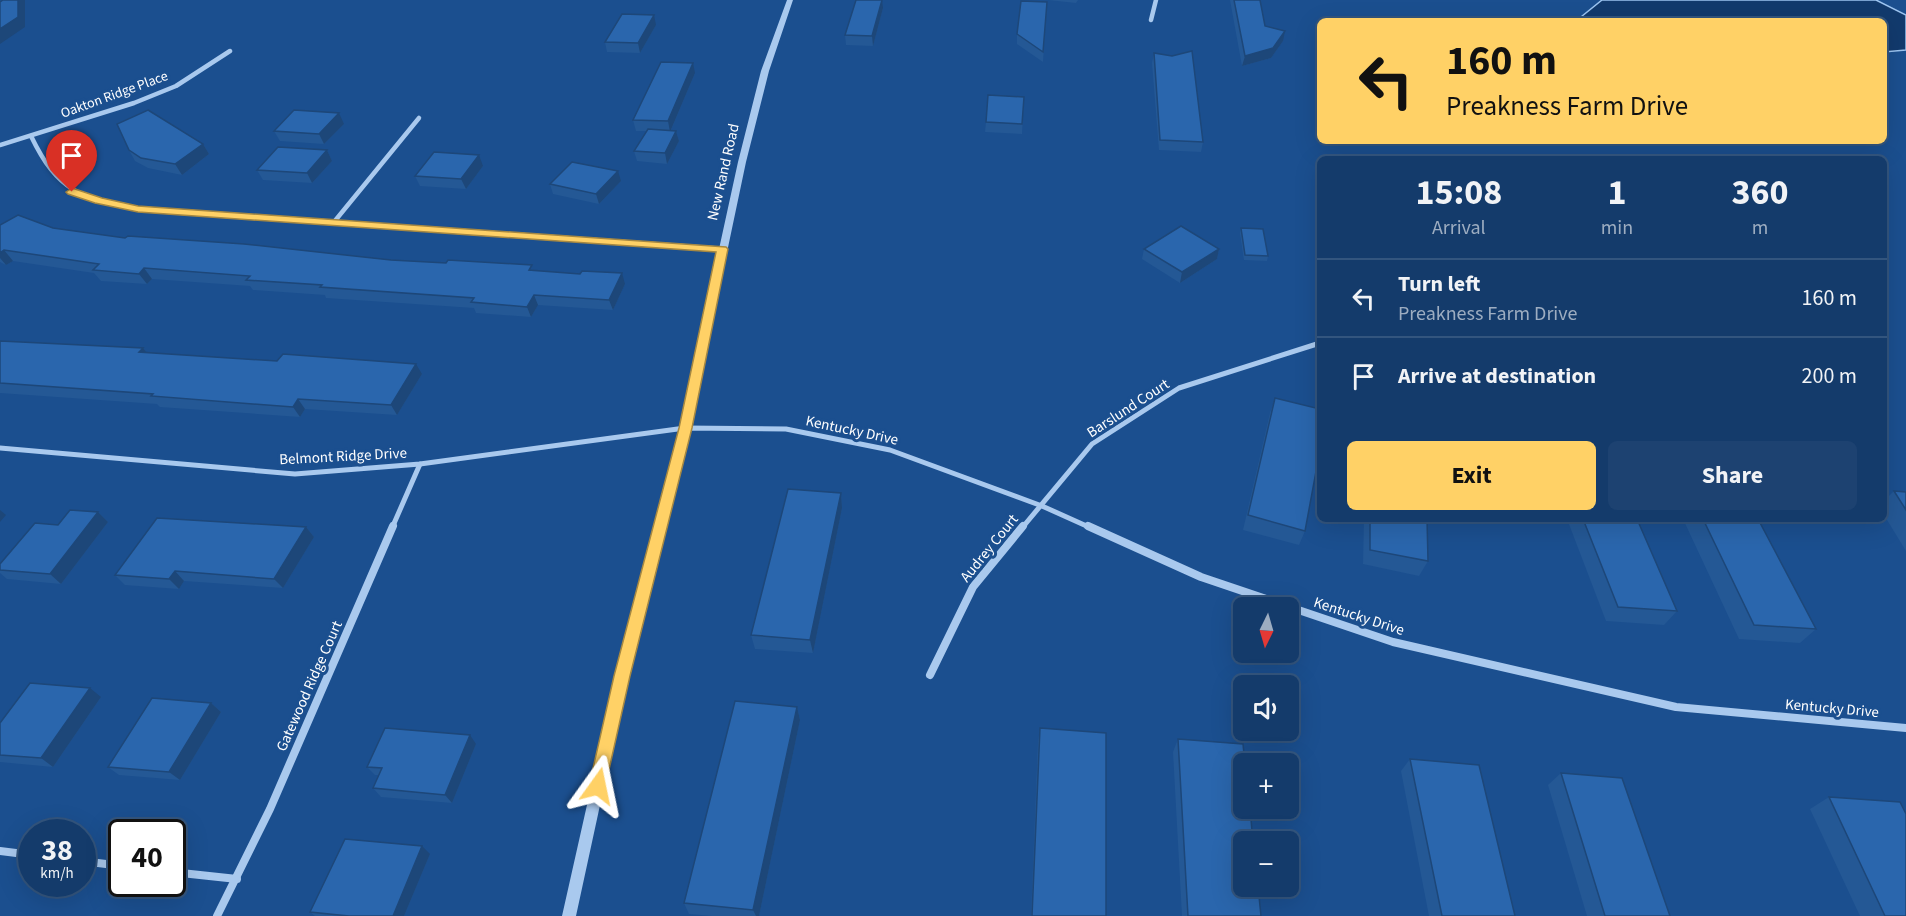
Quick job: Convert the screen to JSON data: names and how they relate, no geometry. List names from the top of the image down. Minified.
{"streets":{"street":["Oakton Ridge Place","New Rand Road","Barslund Court","Kentucky Drive","Belmont Ridge Drive","Audrey Court","Gatewood Ridge Court"]},"crossings":[["New Rand Road","Kentucky Drive"],["New Rand Road","Belmont Ridge Drive"],["Barslund Court","Kentucky Drive"],["Barslund Court","Audrey Court"],["Kentucky Drive","Belmont Ridge Drive"],["Kentucky Drive","Audrey Court"],["Belmont Ridge Drive","Gatewood Ridge Court"]],"north":"bottom","page":{"turn":["160 m","Preakness Farm Drive"],"eta":["15:08","Arrival","1","min","360","m"],"list":[{"name":"Turn left","note":"Preakness Farm Drive","value":"160 m"},{"name":"Arrive at destination","value":"200 m"}],"buttons":["Exit","Share"],"map_buttons":["+","−"],"speed":"38 km/h","limit":"40"}}
